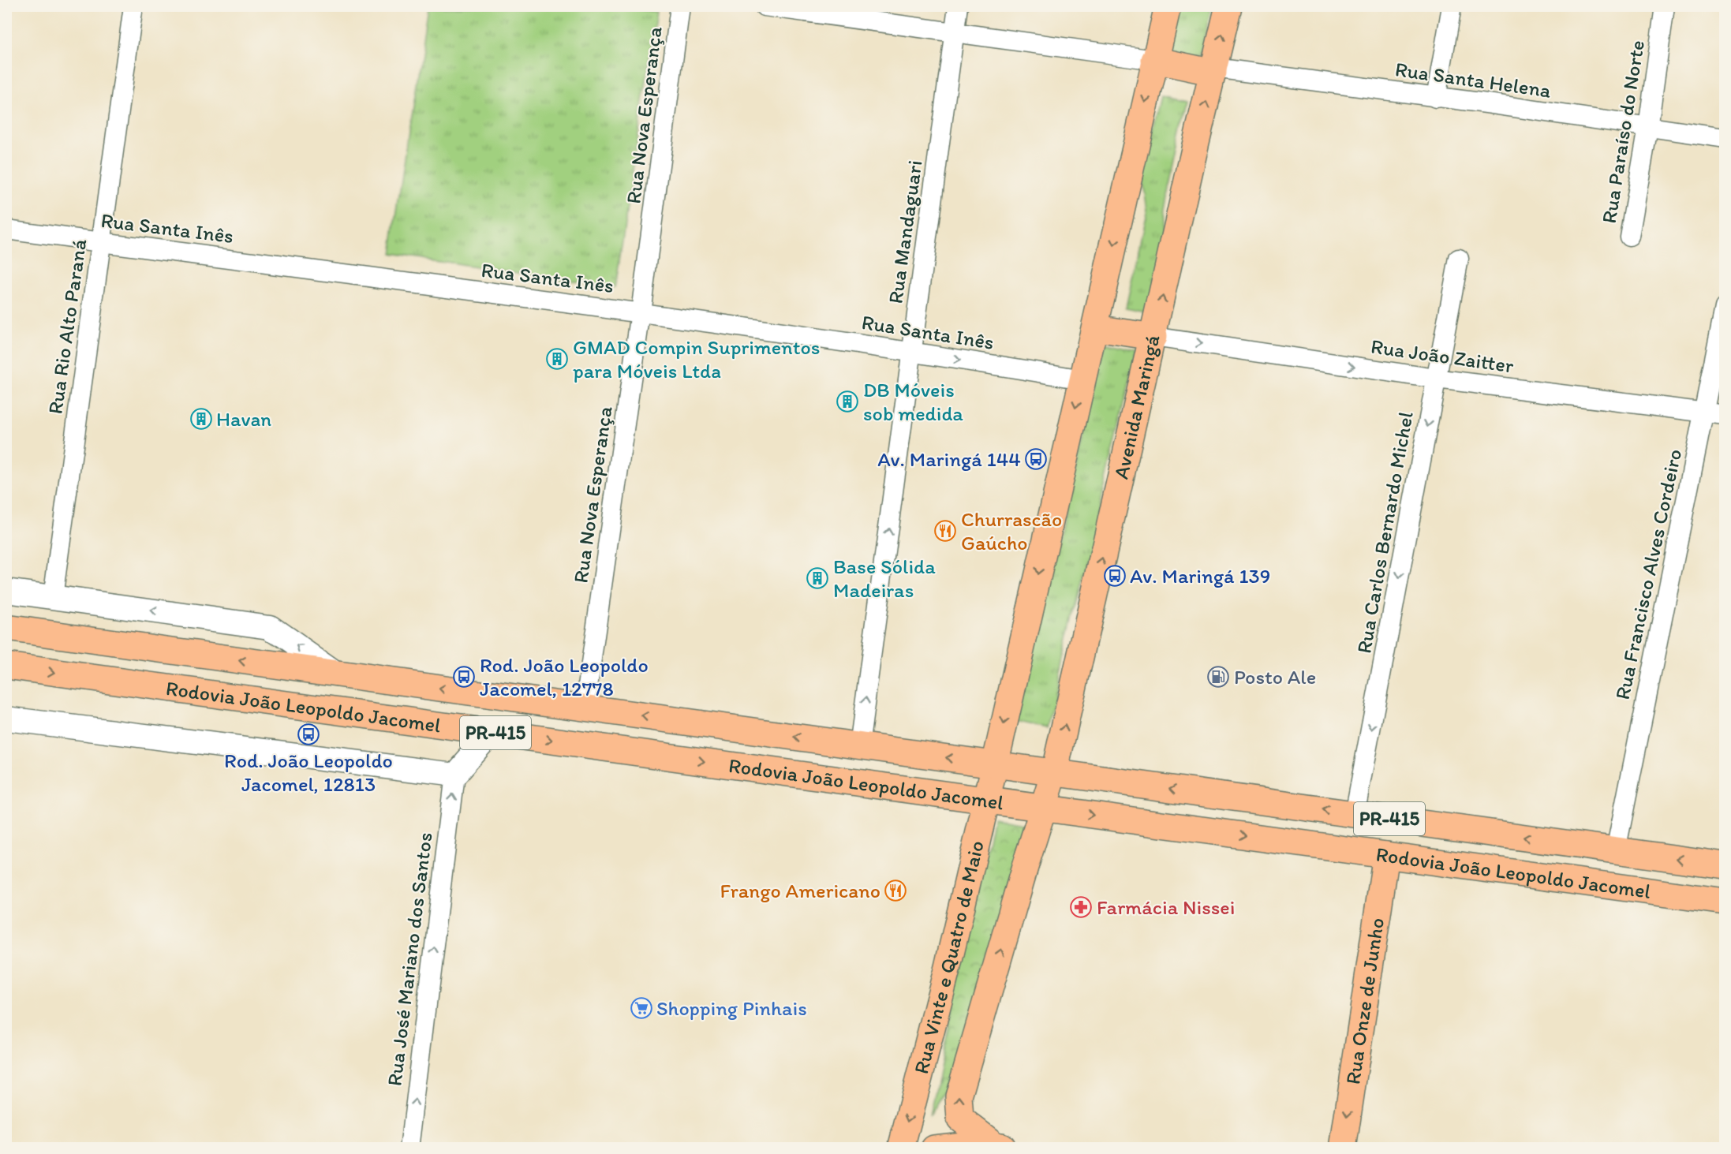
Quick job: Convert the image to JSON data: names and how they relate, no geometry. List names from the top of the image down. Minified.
{"streets":{"main road":["Avenida Maringá","Rodovia João Leopoldo Jacomel","PR-415","Rua Vinte e Quatro de Maio","Rua Onze de Junho"],"street":["Rua Santa Helena","Rua Nova Esperança","Rua Paraíso do Norte","Rua Santa Inês","Rua Mandaguari","Rua Rio Alto Paraná","Rua João Zaitter","Rua Carlos Bernardo Michel","Rua Francisco Alves Cordeiro","Rua José Mariano dos Santos"]},"crossings":[["Rua Santa Helena","Rua Paraíso do Norte"],["Rua Santa Helena","Avenida Maringá"],["Rua Nova Esperança","Rua Santa Inês"],["Rua Nova Esperança","Rodovia João Leopoldo Jacomel"],["Rua Santa Inês","Rua Mandaguari"],["Rua Santa Inês","Rua Rio Alto Paraná"],["Rua Mandaguari","Rodovia João Leopoldo Jacomel"],["Rua Rio Alto Paraná","Rodovia João Leopoldo Jacomel"],["Rua João Zaitter","Avenida Maringá"],["Rua João Zaitter","Rua Carlos Bernardo Michel"],["Rua João Zaitter","Rua Francisco Alves Cordeiro"],["Avenida Maringá","Rodovia João Leopoldo Jacomel"],["Rua Carlos Bernardo Michel","Rodovia João Leopoldo Jacomel"],["Rua Francisco Alves Cordeiro","Rodovia João Leopoldo Jacomel"],["Rodovia João Leopoldo Jacomel","Rua Vinte e Quatro de Maio"],["Rodovia João Leopoldo Jacomel","Rua Onze de Junho"]],"one_way":["Rua Mandaguari","Rua João Zaitter","Rua Carlos Bernardo Michel","Rua José Mariano dos Santos","Rua Onze de Junho"],"places":{"building":["GMAD Compin Suprimentos para Móveis Ltda","DB Móveis sob medida","Havan","Base Sólida Madeiras"],"bus stop":["Av. Maringá 144","Av. Maringá 139","Rod. João Leopoldo Jacomel, 12778","Rod. João Leopoldo Jacomel, 12813"],"restaurant":["Churrascão Gaúcho","Frango Americano"],"fuel station":["Posto Ale"],"pharmacy":["Farmácia Nissei"],"supermarket":["Shopping Pinhais"]}}
